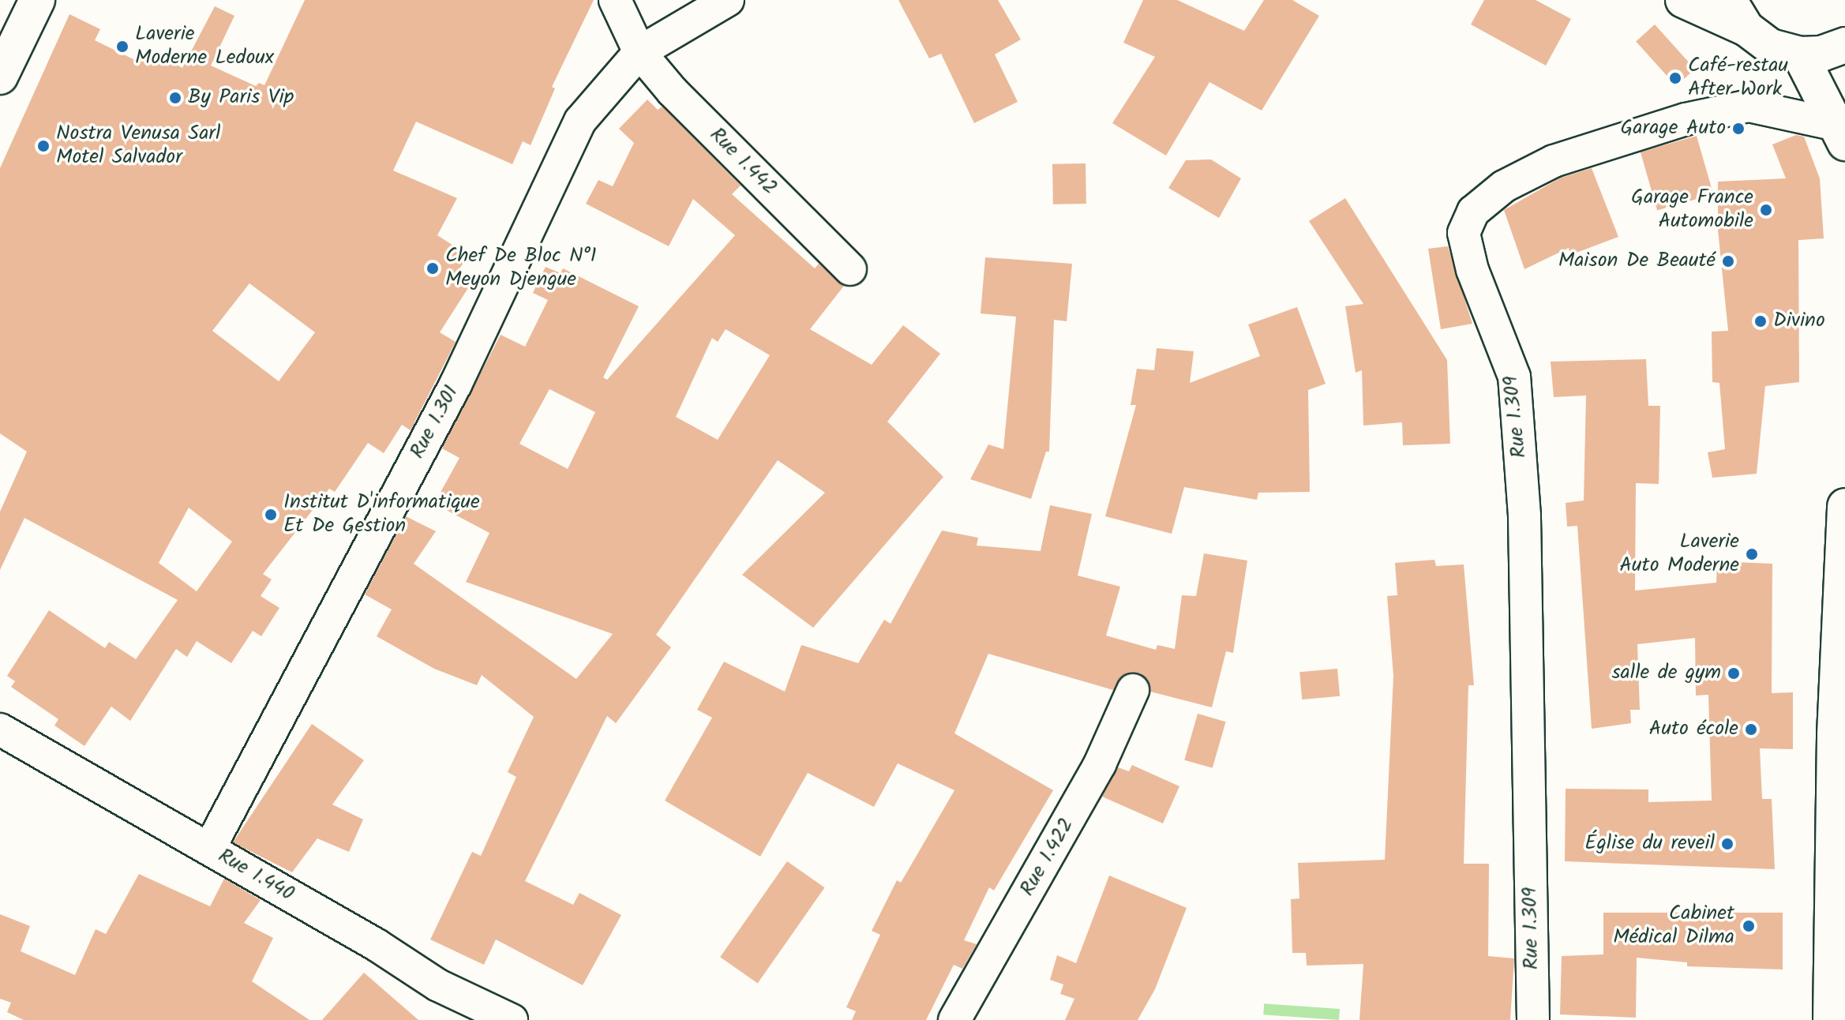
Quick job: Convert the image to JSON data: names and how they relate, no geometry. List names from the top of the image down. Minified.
{"streets":{"street":["Rue 1.442","Rue 1.309","Rue 1.301","Rue 1.422","Rue 1.440"]},"crossings":[["Rue 1.442","Rue 1.301"],["Rue 1.301","Rue 1.440"]],"places":["Laverie Moderne Ledoux","Café-restau After Work","By Paris Vip","Garage Auto","Nostra Venusa Sarl Motel Salvador","Garage France Automobile","Maison De Beauté","Chef De Bloc N°1 Meyon Djengue","Divino","Institut D'informatique Et De Gestion","Laverie Auto Moderne","salle de gym","Auto école","Église du reveil","Cabinet Médical Dilma"]}
